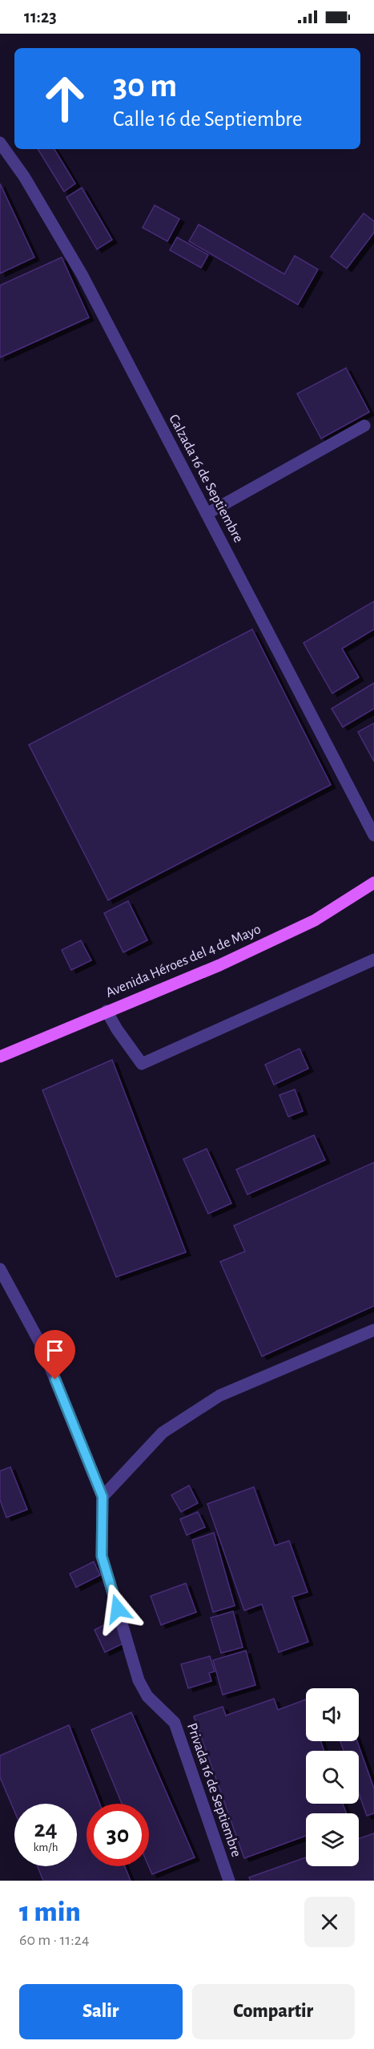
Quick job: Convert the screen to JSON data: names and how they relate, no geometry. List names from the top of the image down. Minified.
{"streets":{"main road":["Avenida Héroes del 4 de Mayo"],"street":["Calzada 16 de Septiembre","Privada 16 de Septiembre"]},"page":{"status":"11:23","turn":["30 m","Calle 16 de Septiembre"],"speed":"24 km/h","limit":"30","heading":["1 min","60 m · 11:24"],"buttons":["Salir","Compartir"]}}
